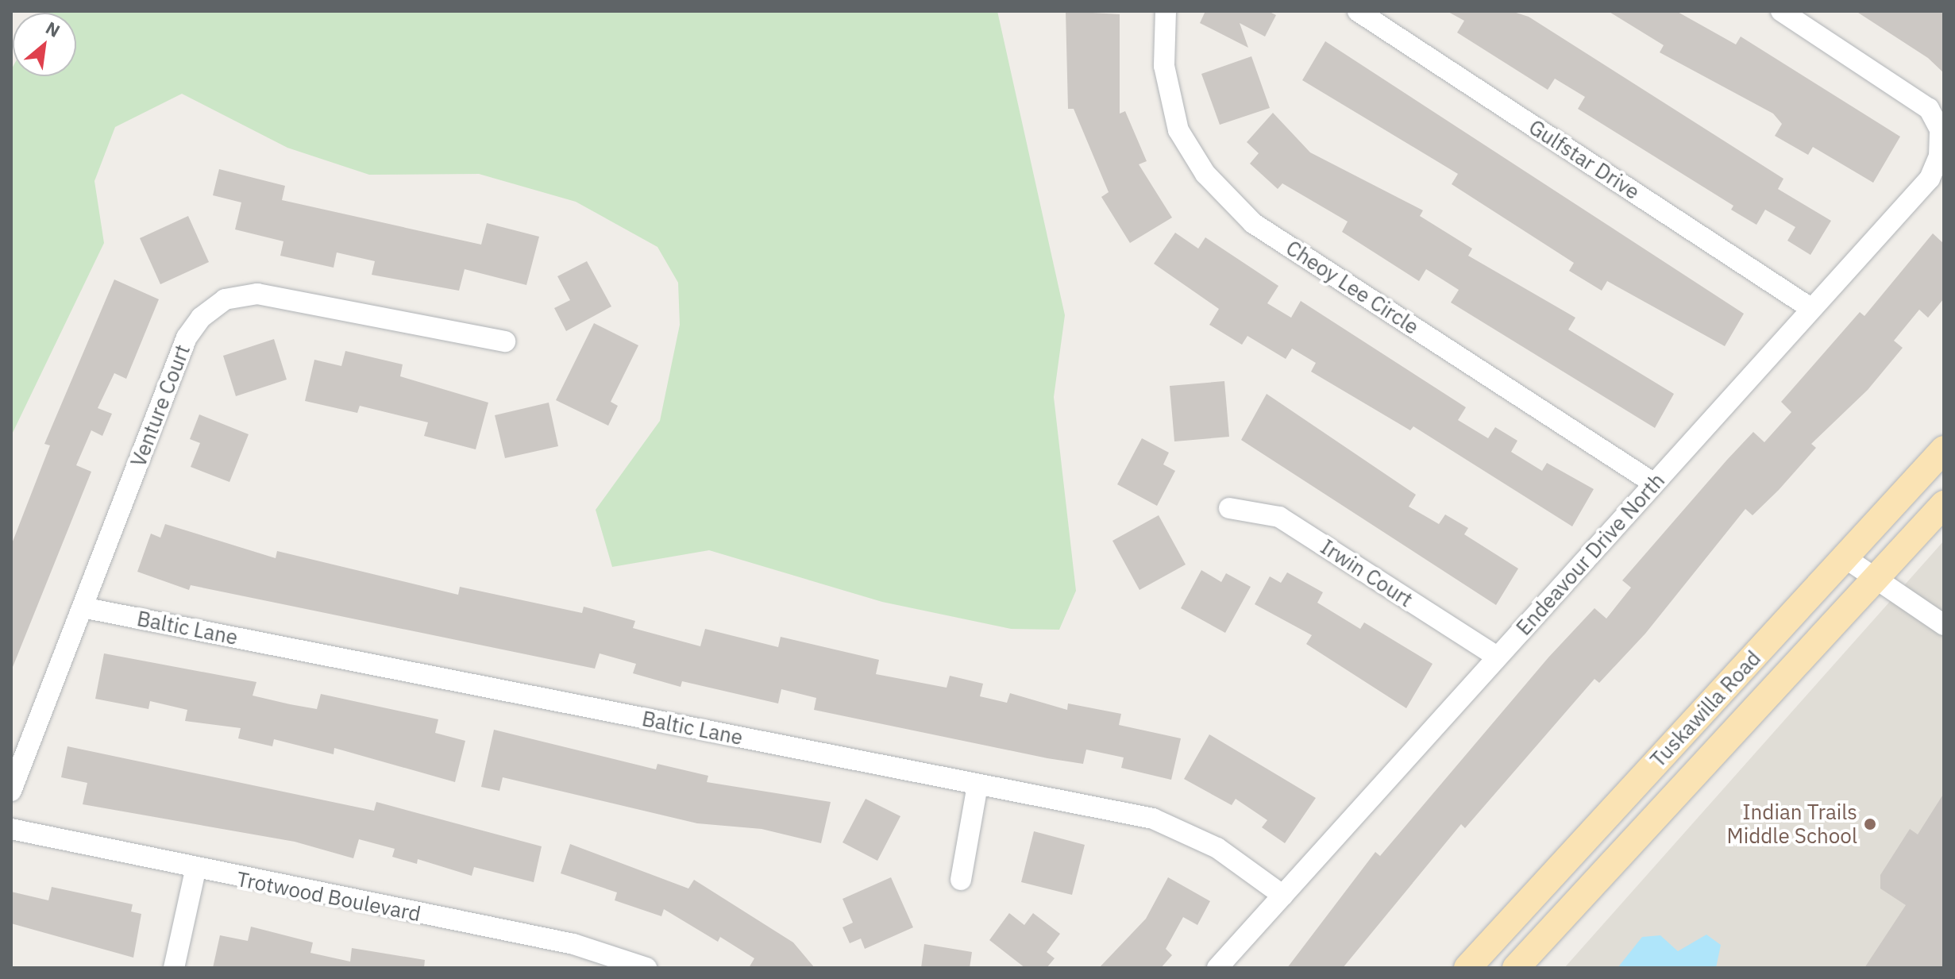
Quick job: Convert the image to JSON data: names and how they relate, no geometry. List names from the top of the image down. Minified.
{"streets":{"main road":["Tuskawilla Road"],"street":["Gulfstar Drive","Cheoy Lee Circle","Venture Court","Endeavour Drive North","Irwin Court","Baltic Lane","Trotwood Boulevard"]},"crossings":[["Gulfstar Drive","Endeavour Drive North"],["Cheoy Lee Circle","Endeavour Drive North"],["Venture Court","Baltic Lane"],["Endeavour Drive North","Irwin Court"],["Endeavour Drive North","Baltic Lane"]],"places":["Indian Trails Middle School"],"north":"top right"}
